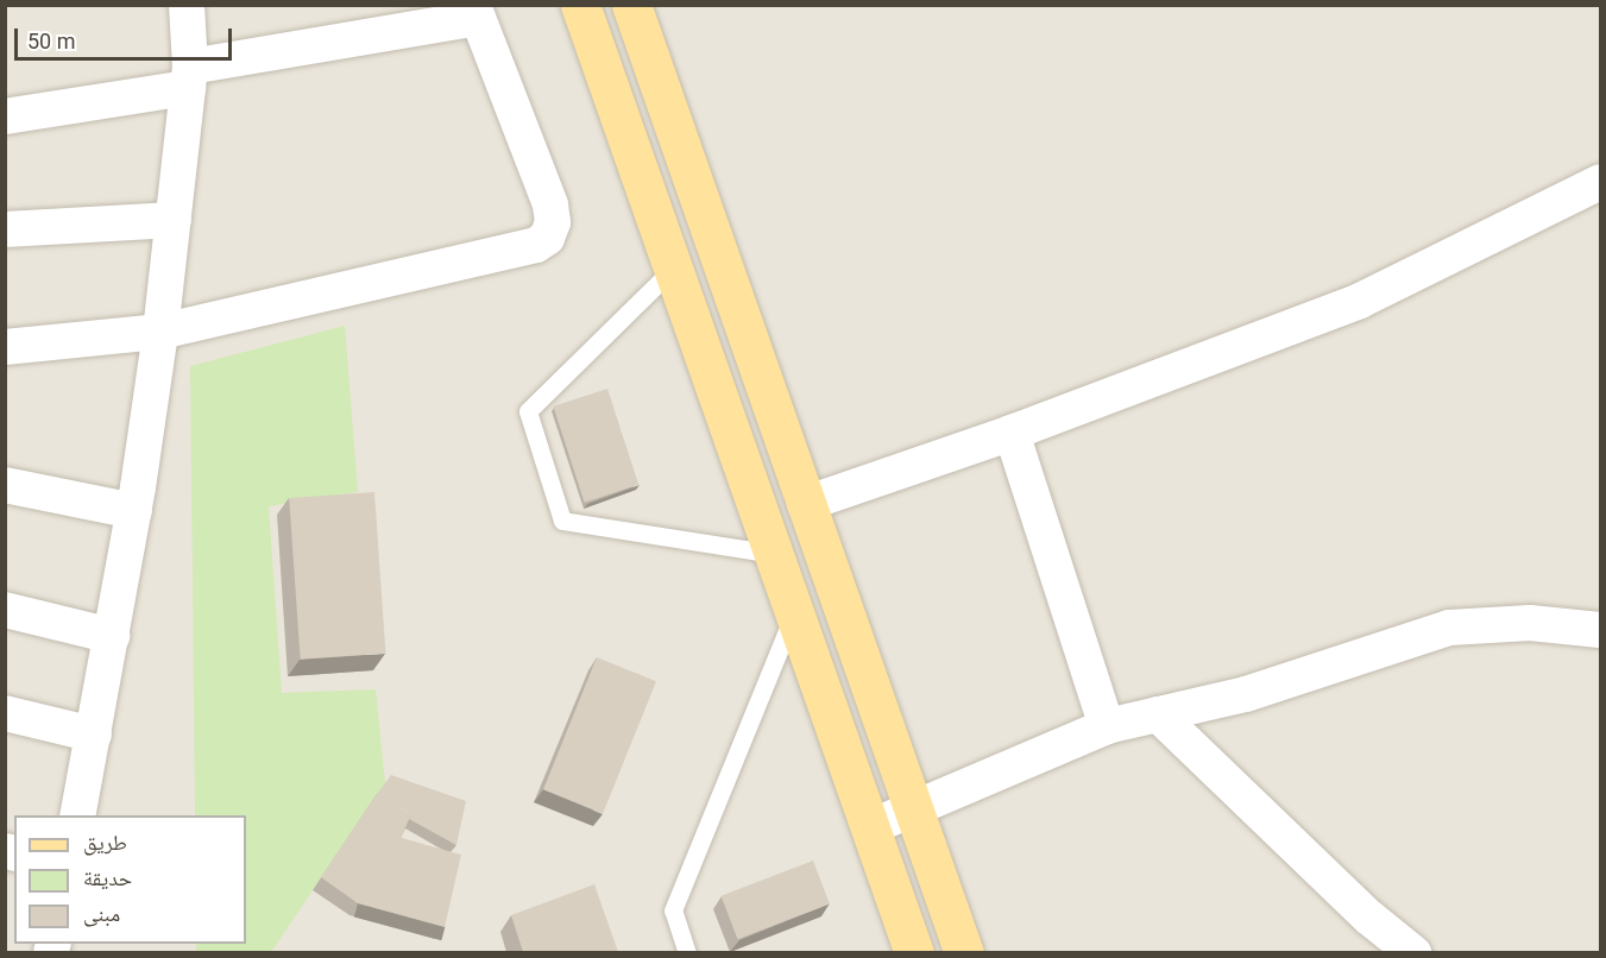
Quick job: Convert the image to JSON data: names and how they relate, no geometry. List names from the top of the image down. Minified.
{"legend":["طريق","حديقة","مبنى"],"scale_bar":"50 m"}
